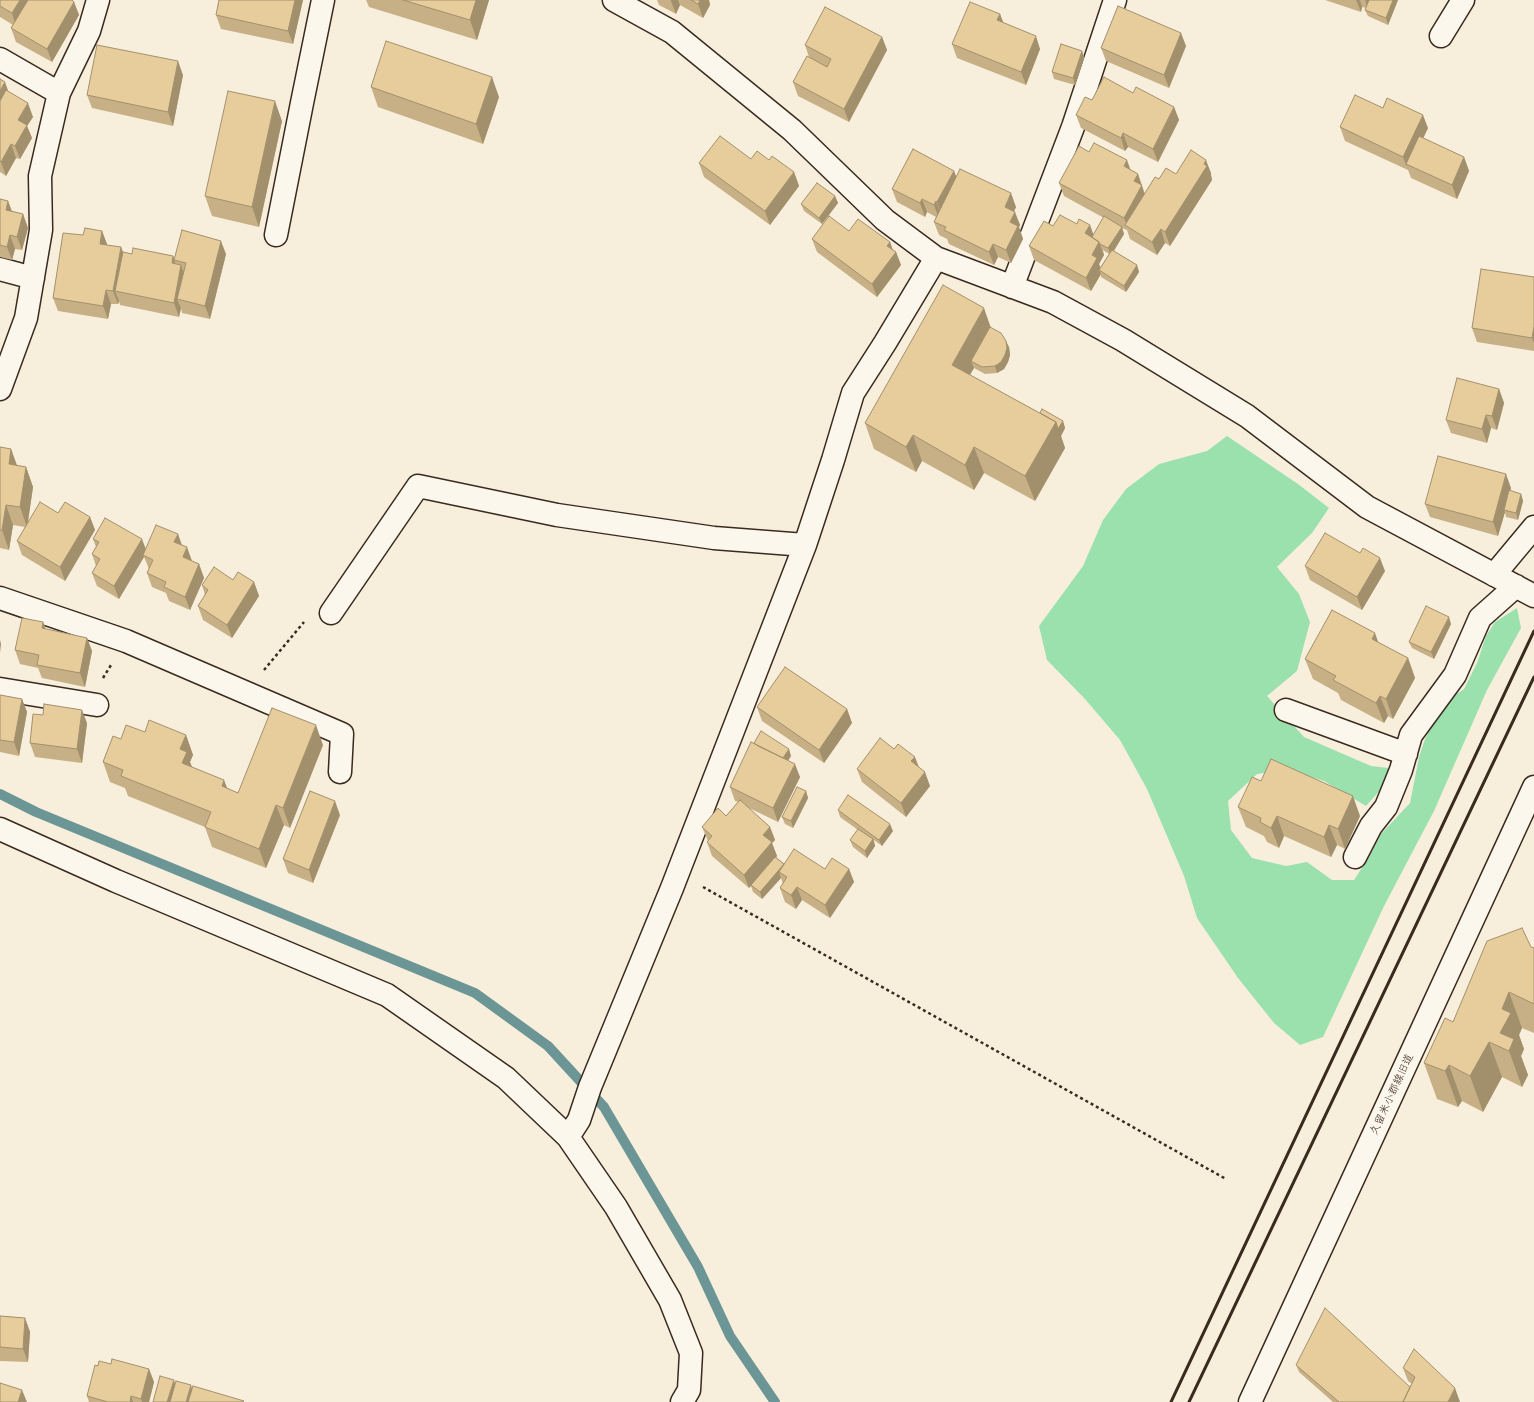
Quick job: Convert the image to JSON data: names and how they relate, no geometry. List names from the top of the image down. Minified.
{"streets":{"street":["久留米小郡線旧道"]}}
